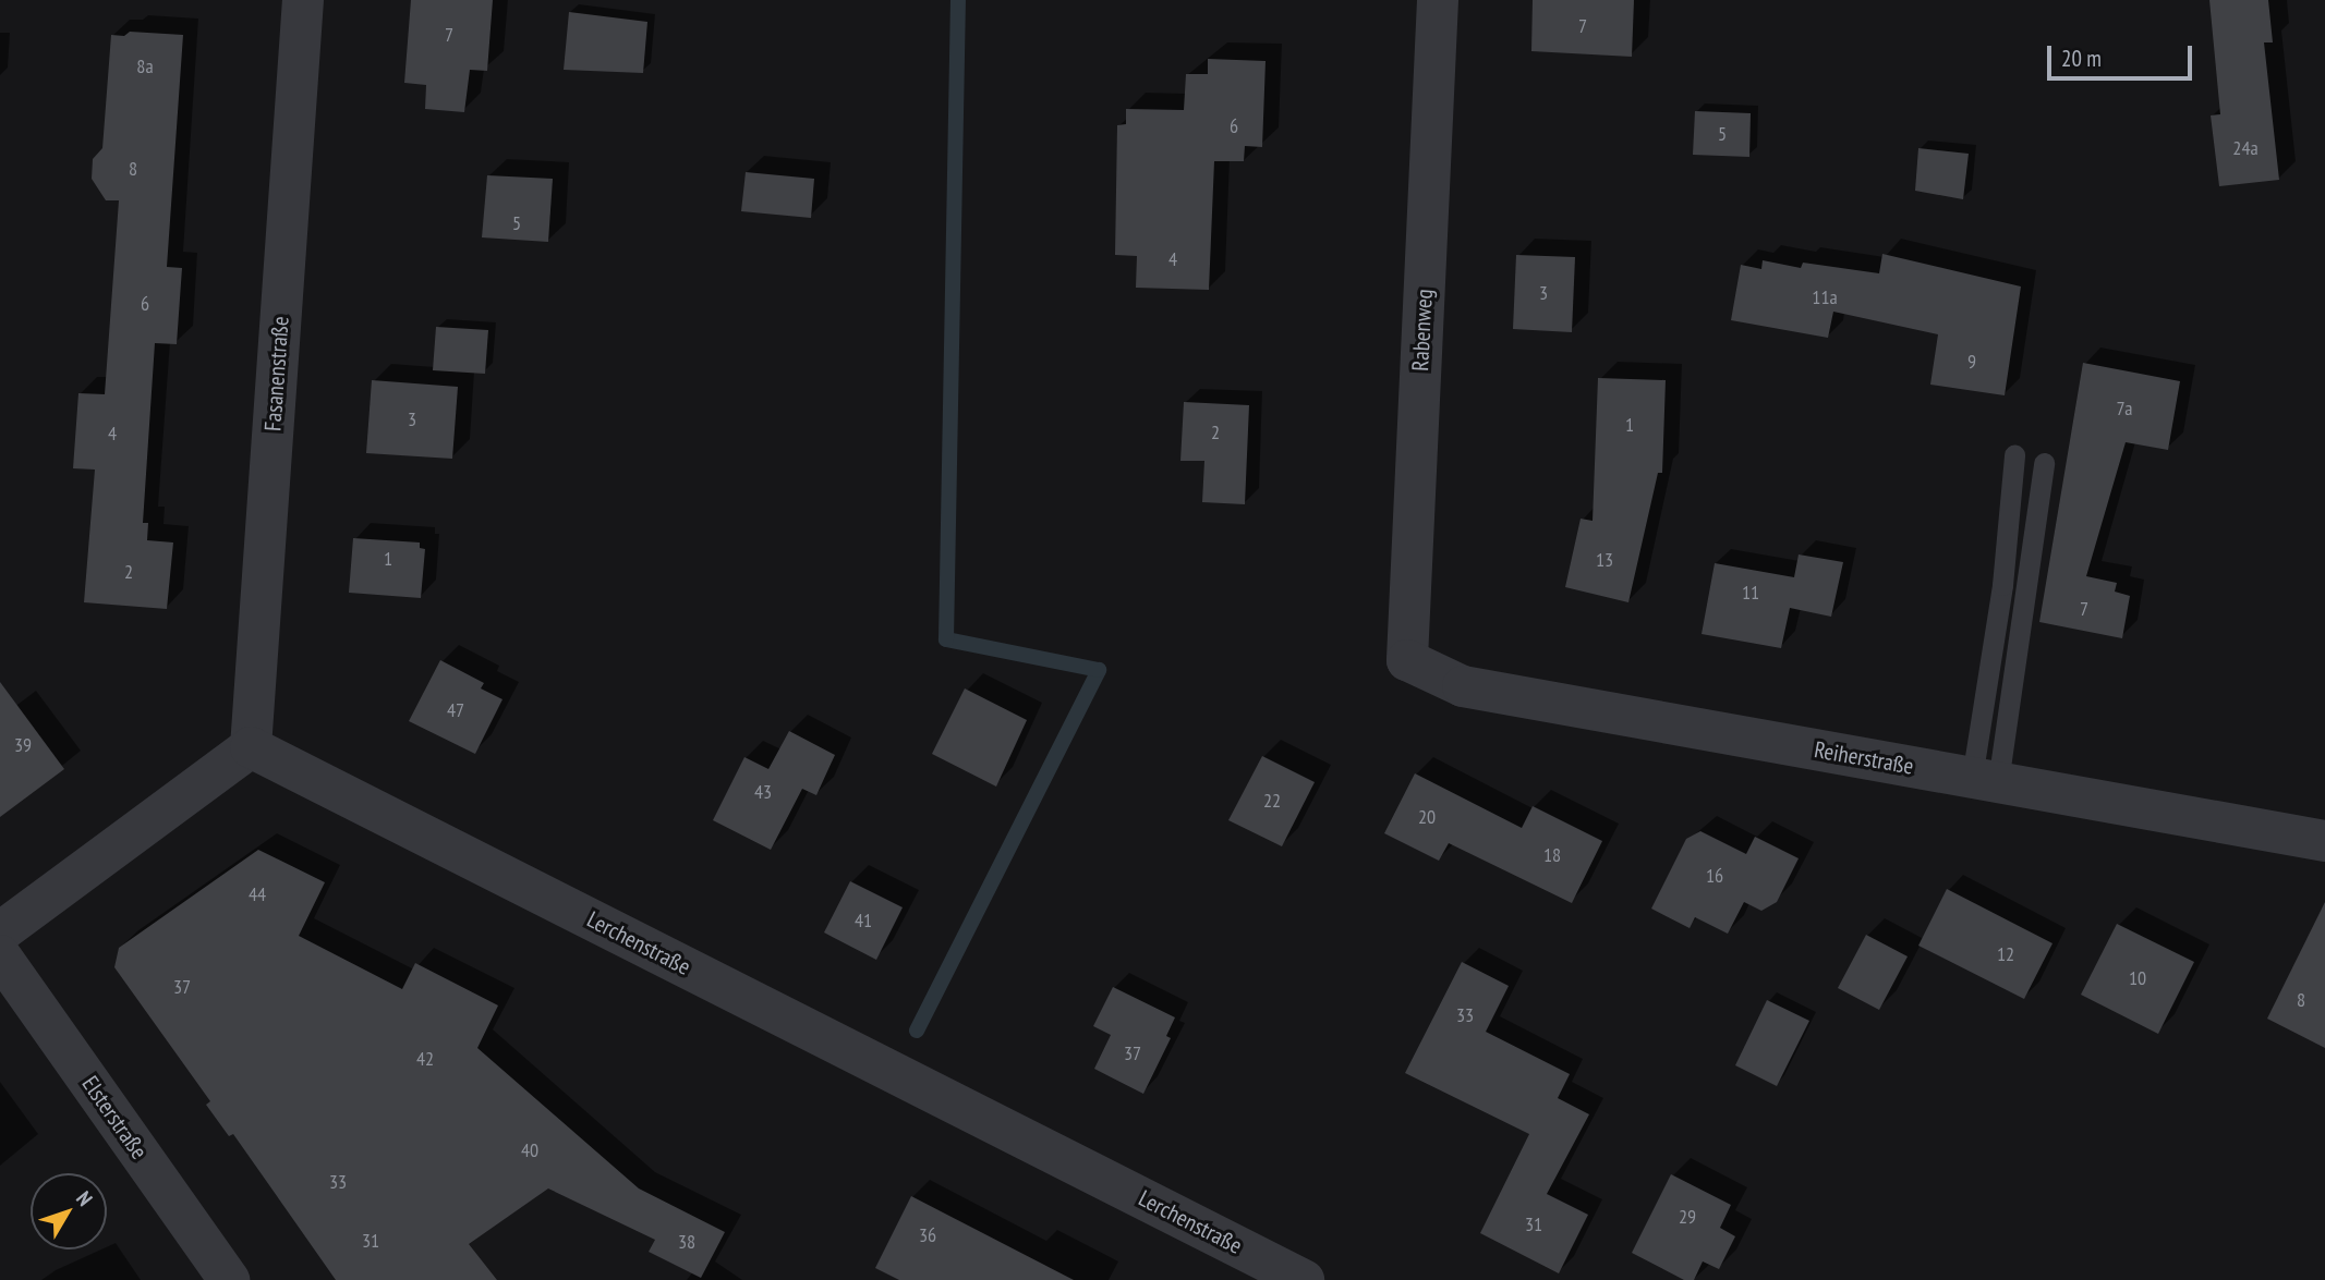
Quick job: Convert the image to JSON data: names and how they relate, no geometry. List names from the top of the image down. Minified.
{"streets":{"street":["Rabenweg","Fasanenstraße","Reiherstraße","Lerchenstraße","Elsterstraße"]},"crossings":[["Rabenweg","Reiherstraße"],["Fasanenstraße","Lerchenstraße"]],"house_numbers":["7","7","8a","6","5","24a","8","5","4","3","11a","6","9","7a","3","1","2","4","1","13","2","11","7","47","39","43","22","20","18","16","44","41","12","10","37","8","33","37","42","40","33","29","31","36","31","38"],"scale_bar":"20 m","north":"top right"}
